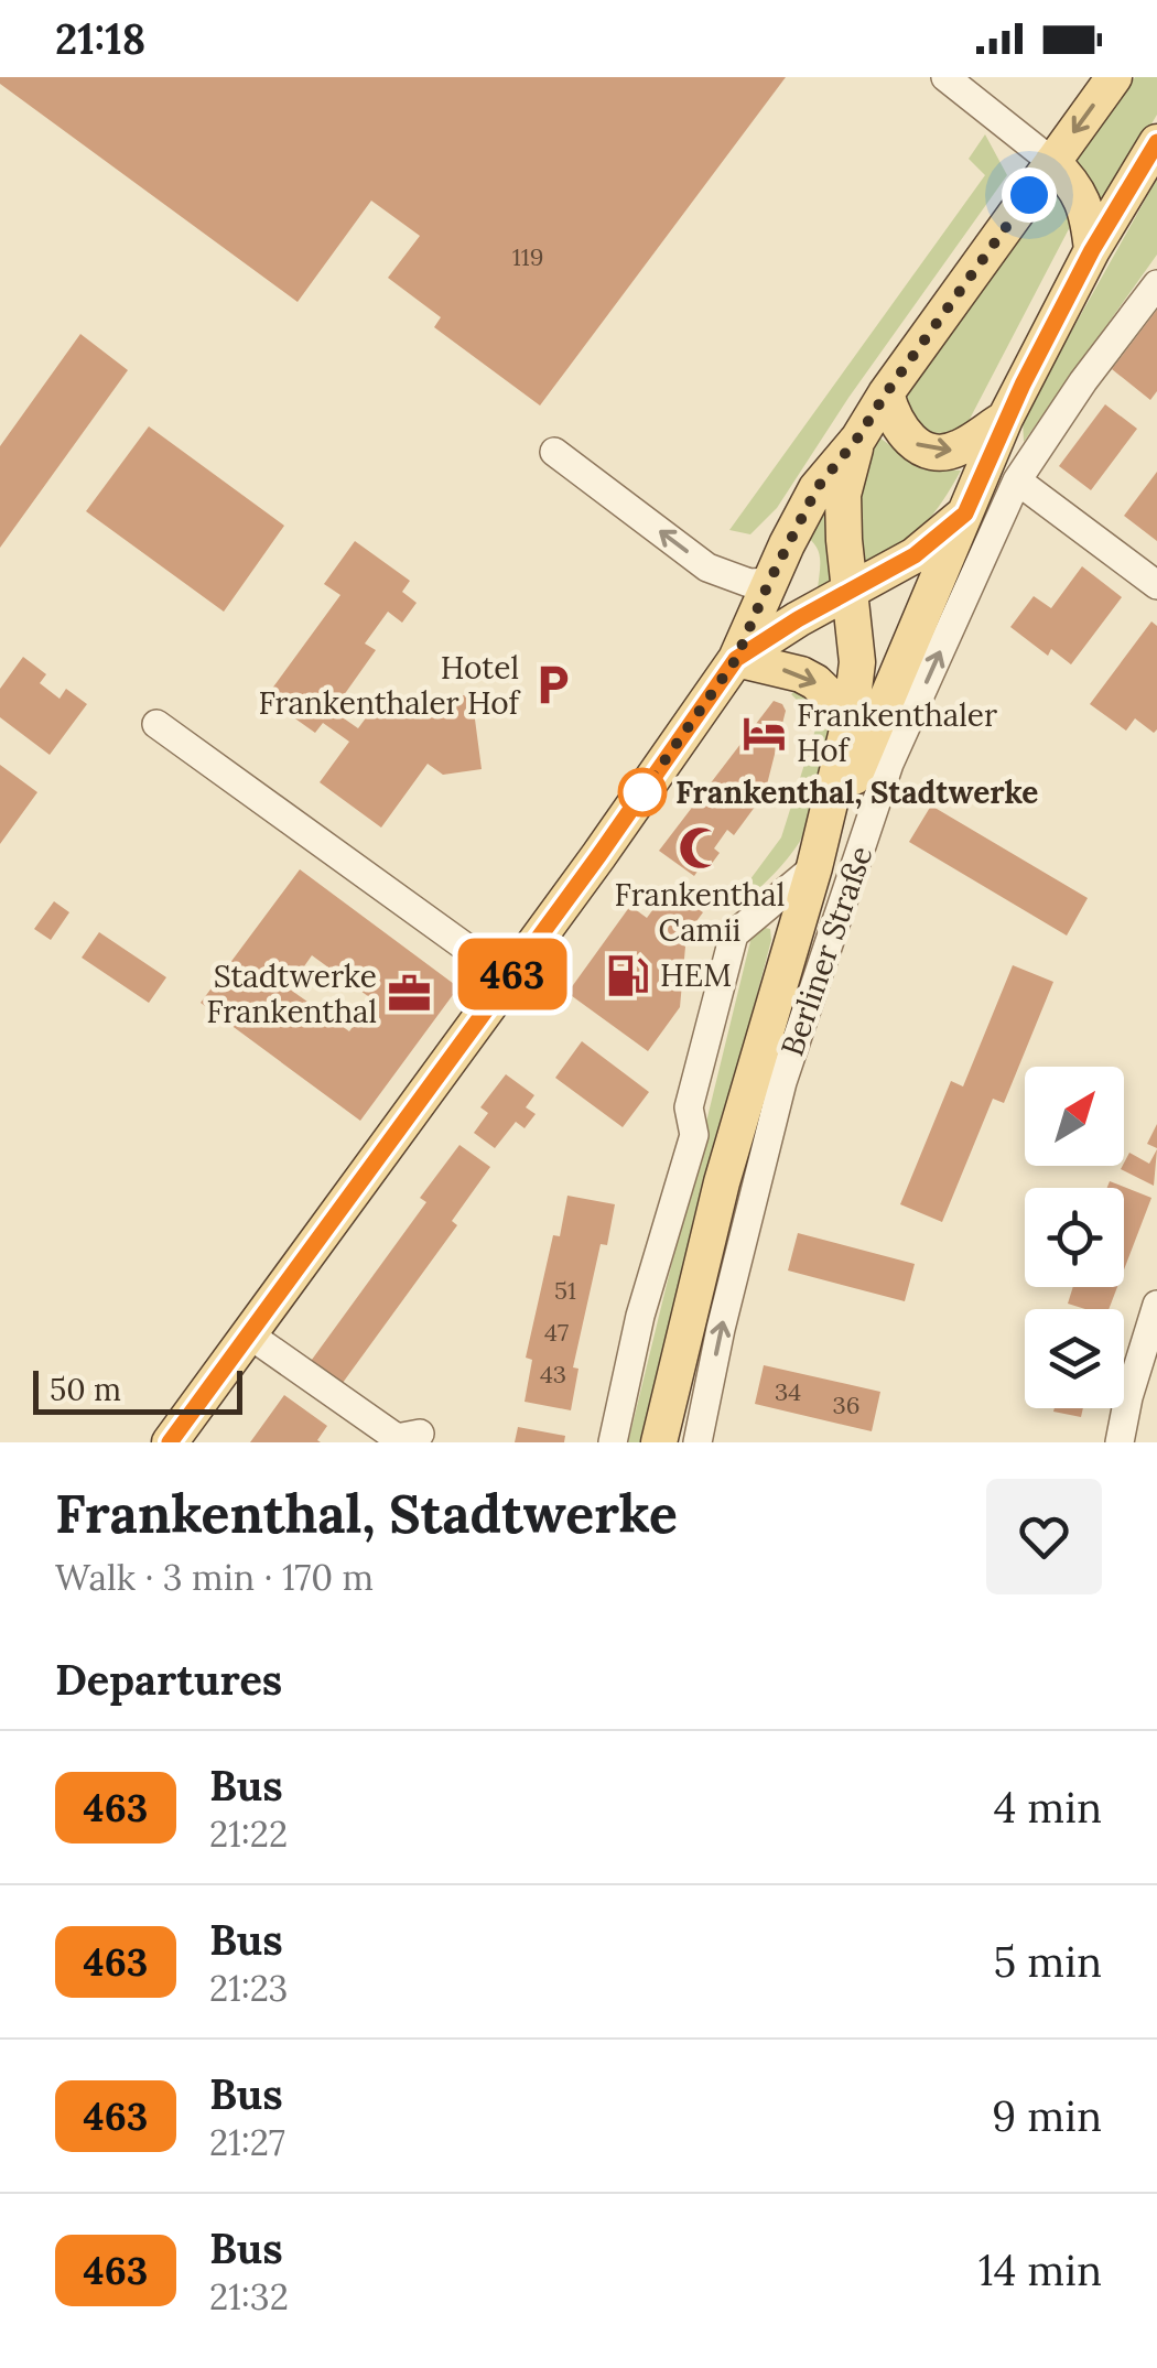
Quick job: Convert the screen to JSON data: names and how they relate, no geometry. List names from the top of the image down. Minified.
{"streets":{"main road":["Berliner Straße"]},"places":{"parking":["Hotel Frankenthaler Hof"],"hotel":["Frankenthaler Hof"],"other":["Frankenthal, Stadtwerke"],"mosque":["Frankenthal Camii"],"fuel station":["HEM"],"office":["Stadtwerke Frankenthal"]},"lines":["bus line 463"],"house_numbers":["119","51","47","43","34","36"],"scale_bar":"50 m","north":"top right","page":{"status":"21:18","on_map":"463","scale":"50 m","heading":[["Frankenthal, Stadtwerke","Walk · 3 min · 170 m"],"Departures"],"list":[{"mark":"463","name":"Bus","note":"21:22","value":"4 min"},{"mark":"463","name":"Bus","note":"21:23","value":"5 min"},{"mark":"463","name":"Bus","note":"21:27","value":"9 min"},{"mark":"463","name":"Bus","note":"21:32","value":"14 min"}]}}
